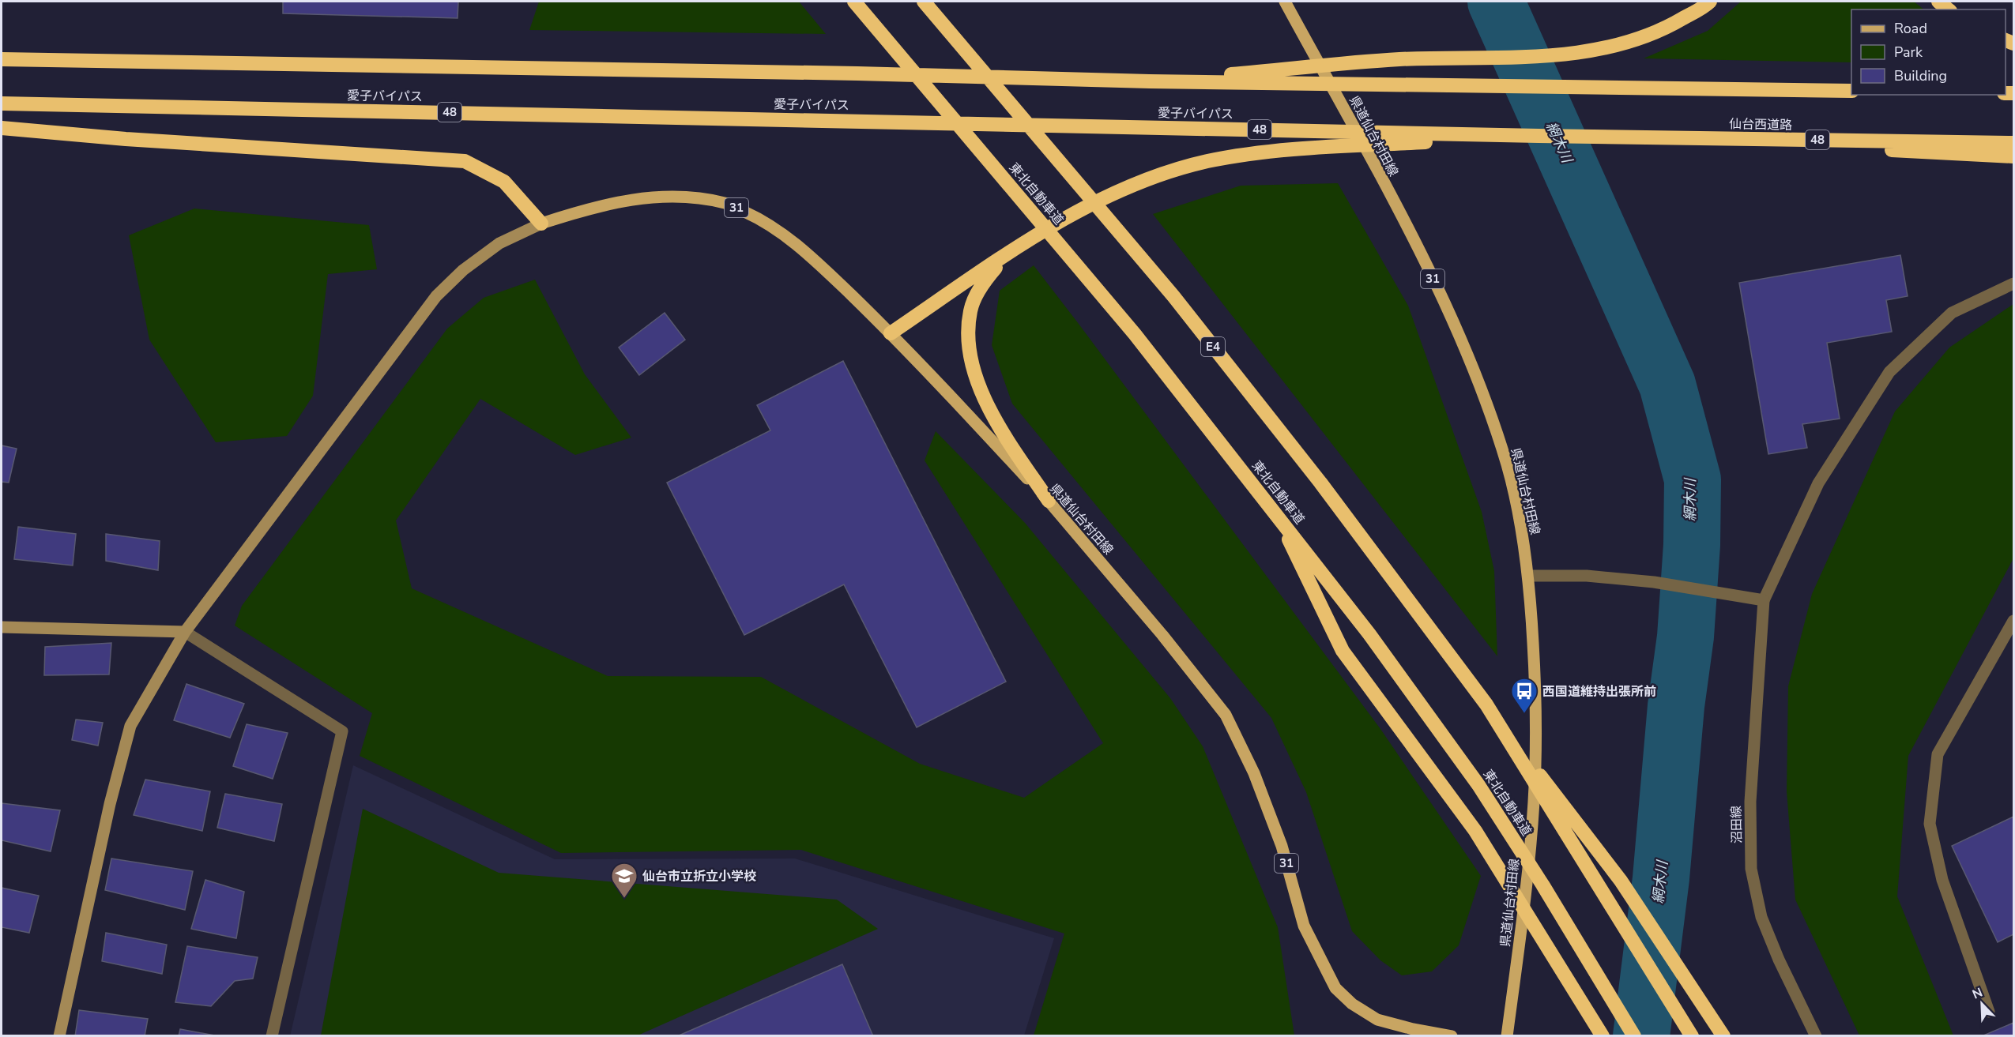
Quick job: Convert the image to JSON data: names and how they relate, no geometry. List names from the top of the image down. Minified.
{"streets":{"highway":["愛子バイパス","48","仙台西道路","東北自動車道","E4"],"main road":["県道仙台村田線","31"],"street":["沼田線"]},"crossings":[["愛子バイパス","仙台西道路"]],"water":["網木川"],"places":{"bus stop":["西国道維持出張所前"],"school or university":["仙台市立折立小学校"]},"legend":["Road","Park","Building"],"north":"top left"}
